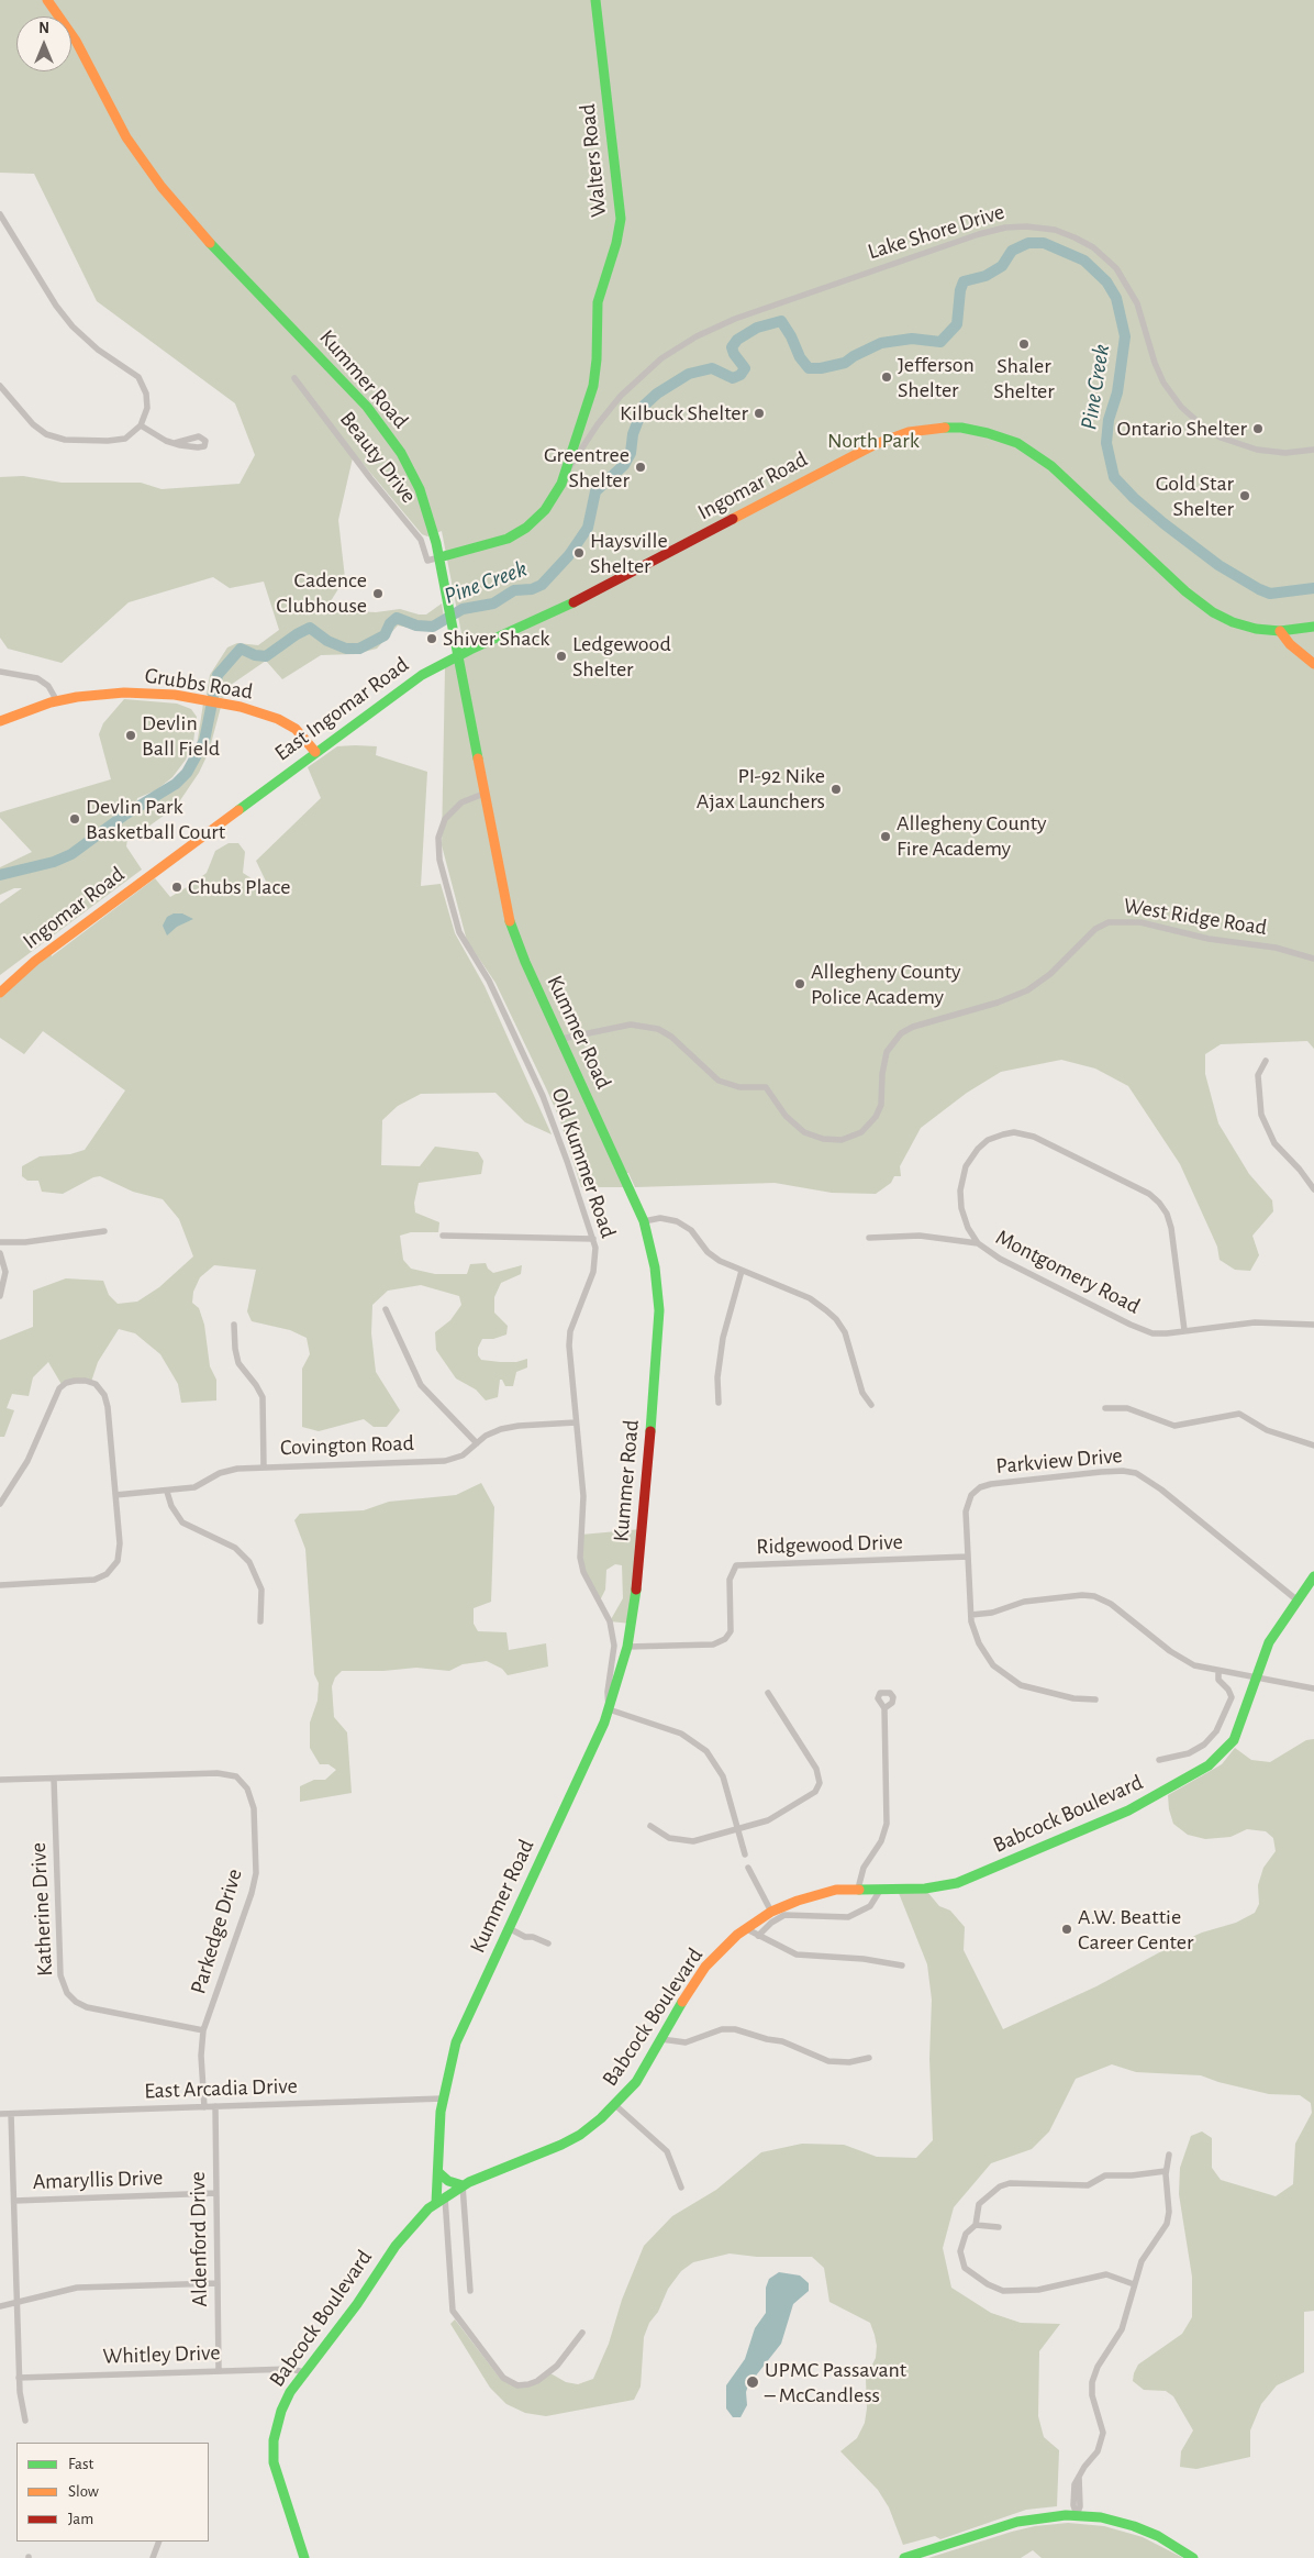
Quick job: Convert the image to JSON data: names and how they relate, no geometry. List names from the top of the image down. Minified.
{"streets":{"street":["Walters Road","Lake Shore Drive","Kummer Road","Beauty Drive","Ingomar Road","Grubbs Road","East Ingomar Road","West Ridge Road","Old Kummer Road","Montgomery Road","Covington Road","Parkview Drive","Ridgewood Drive","Babcock Boulevard","Katherine Drive","Parkedge Drive","East Arcadia Drive","Amaryllis Drive","Aldenford Drive","Whitley Drive"]},"crossings":[["Walters Road","Lake Shore Drive"],["Lake Shore Drive","Kummer Road"],["Lake Shore Drive","Beauty Drive"],["Kummer Road","Beauty Drive"],["Kummer Road","Ingomar Road"],["Kummer Road","East Ingomar Road"],["Kummer Road","West Ridge Road"],["Kummer Road","Old Kummer Road"],["Kummer Road","Ridgewood Drive"],["Kummer Road","Babcock Boulevard"],["Kummer Road","East Arcadia Drive"],["Ingomar Road","East Ingomar Road"],["Grubbs Road","East Ingomar Road"],["Old Kummer Road","Covington Road"],["Parkview Drive","Ridgewood Drive"],["Parkview Drive","Babcock Boulevard"],["Babcock Boulevard","Whitley Drive"],["Katherine Drive","Parkedge Drive"],["Parkedge Drive","East Arcadia Drive"],["East Arcadia Drive","Aldenford Drive"],["Amaryllis Drive","Aldenford Drive"],["Aldenford Drive","Whitley Drive"]],"water":["Pine Creek"],"parks":["North Park"],"places":["Shaler Shelter","Jefferson Shelter","Kilbuck Shelter","Ontario Shelter","Greentree Shelter","Gold Star Shelter","Haysville Shelter","Cadence Clubhouse","Shiver Shack","Ledgewood Shelter","Devlin Ball Field","PI-92 Nike Ajax Launchers","Devlin Park Basketball Court","Allegheny County Fire Academy","Chubs Place","Allegheny County Police Academy","A.W. Beattie Career Center","UPMC Passavant – McCandless"],"legend":["Fast","Slow","Jam"],"north":"top"}
